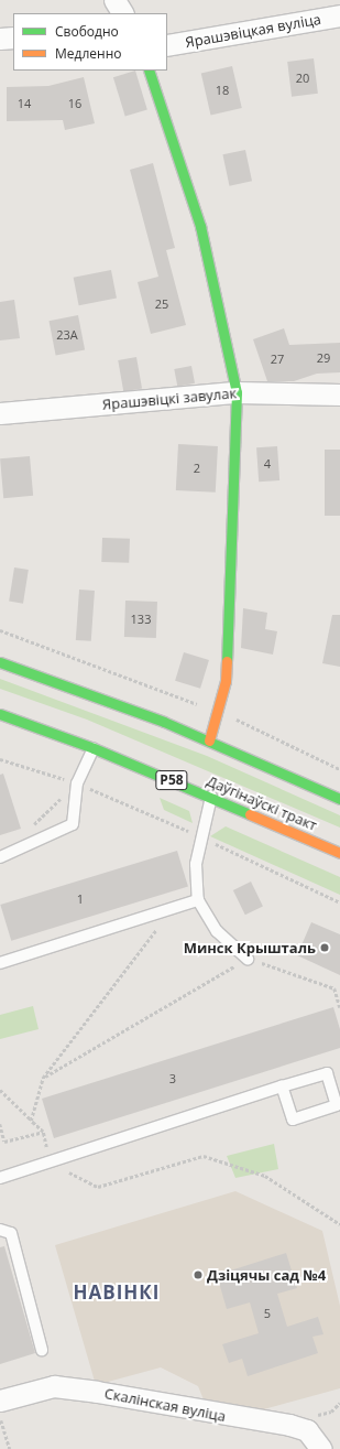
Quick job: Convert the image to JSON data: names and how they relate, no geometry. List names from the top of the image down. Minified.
{"streets":{"main road":["Р58","Даўгінаўскі тракт"],"street":["Ярашэвіцкая вуліца","Ярашэвіцкі завулак","Скалінская вуліца"]},"districts":["НАВІНКІ"],"places":["Минск Крышталь","Дзіцячы сад №4"],"house_numbers":["20","18","14","16","25","23А","29","27","4","2","133","1","3","5"],"legend":["Свободно","Медленно"]}
